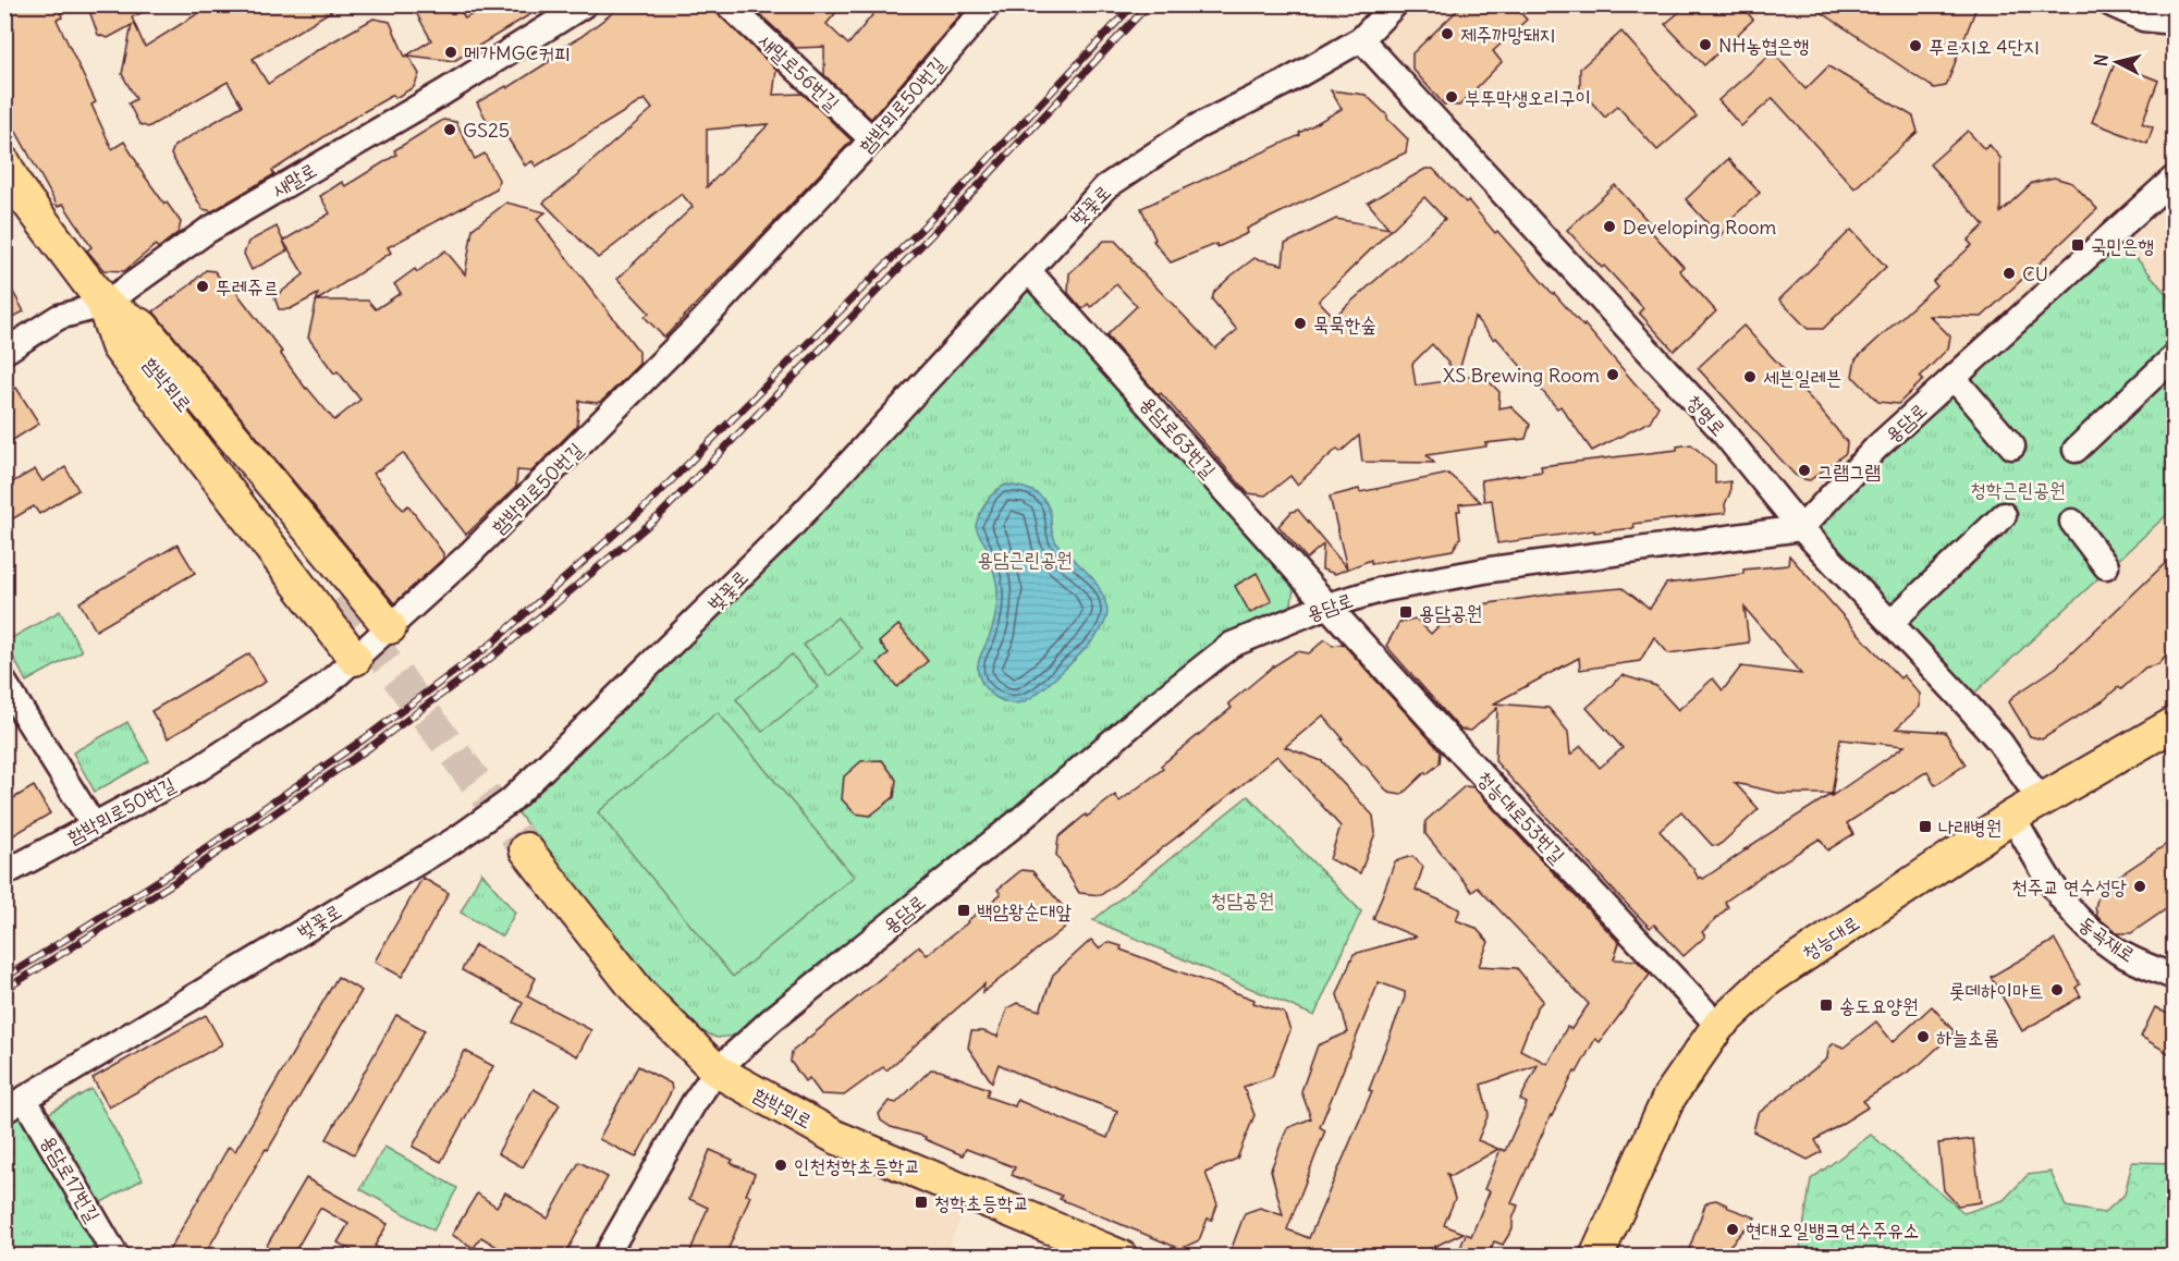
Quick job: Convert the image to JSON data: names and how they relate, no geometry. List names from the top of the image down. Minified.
{"streets":{"main road":["함박뫼로","청능대로"],"street":["새말로56번길","함박뫼로50번길","새말로","벚꽃로","청명로","용담로","용담로63번길","청능대로53번길","동곡재로","용담로17번길"]},"crossings":[["새말로56번길","함박뫼로50번길"],["새말로","함박뫼로"],["벚꽃로","청명로"],["벚꽃로","용담로63번길"],["벚꽃로","용담로17번길"],["함박뫼로","용담로"],["청명로","용담로"],["청명로","청능대로"],["용담로","용담로63번길"],["용담로","청능대로53번길"],["용담로63번길","청능대로53번길"],["청능대로53번길","청능대로"],["청능대로","동곡재로"]],"parks":["청학근린공원","용담근린공원","청담공원"],"places":{"other":["제주까망돼지","NH농협은행","푸르지오 4단지","메가MGC커피","부뚜막생오리구이","GS25","Developing Room","CU","뚜레쥬르","묵묵한숲","XS Brewing Room","세븐일레븐","그램그램","천주교 연수성당","롯데하이마트","하늘초롬","인천청학초등학교","현대오일뱅크연수주유소"],"transit":["국민은행","용담공원","나래병원","백암왕순대앞","송도요양원","청학초등학교"]},"north":"left"}
